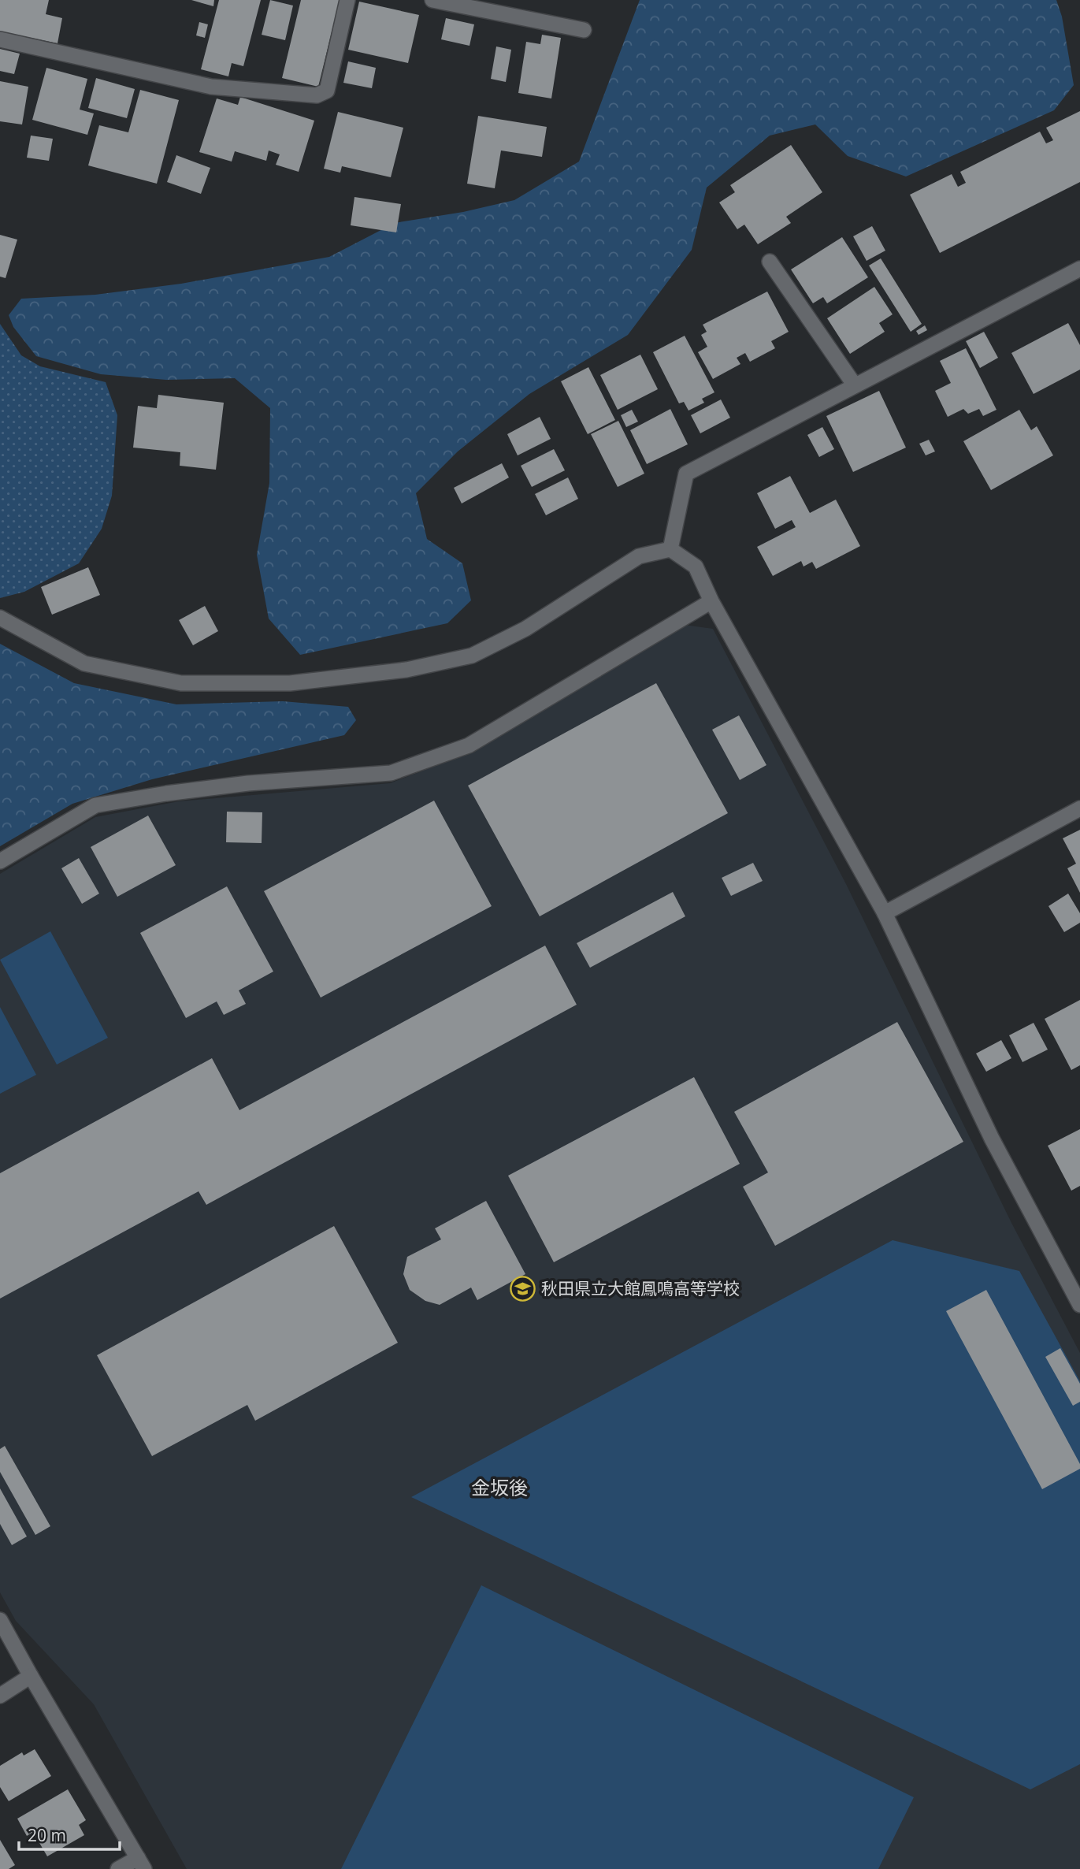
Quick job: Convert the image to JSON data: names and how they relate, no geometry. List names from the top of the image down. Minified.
{"districts":["金坂後"],"places":{"school or university":["秋田県立大館鳳鳴高等学校"]},"scale_bar":"20 m"}
